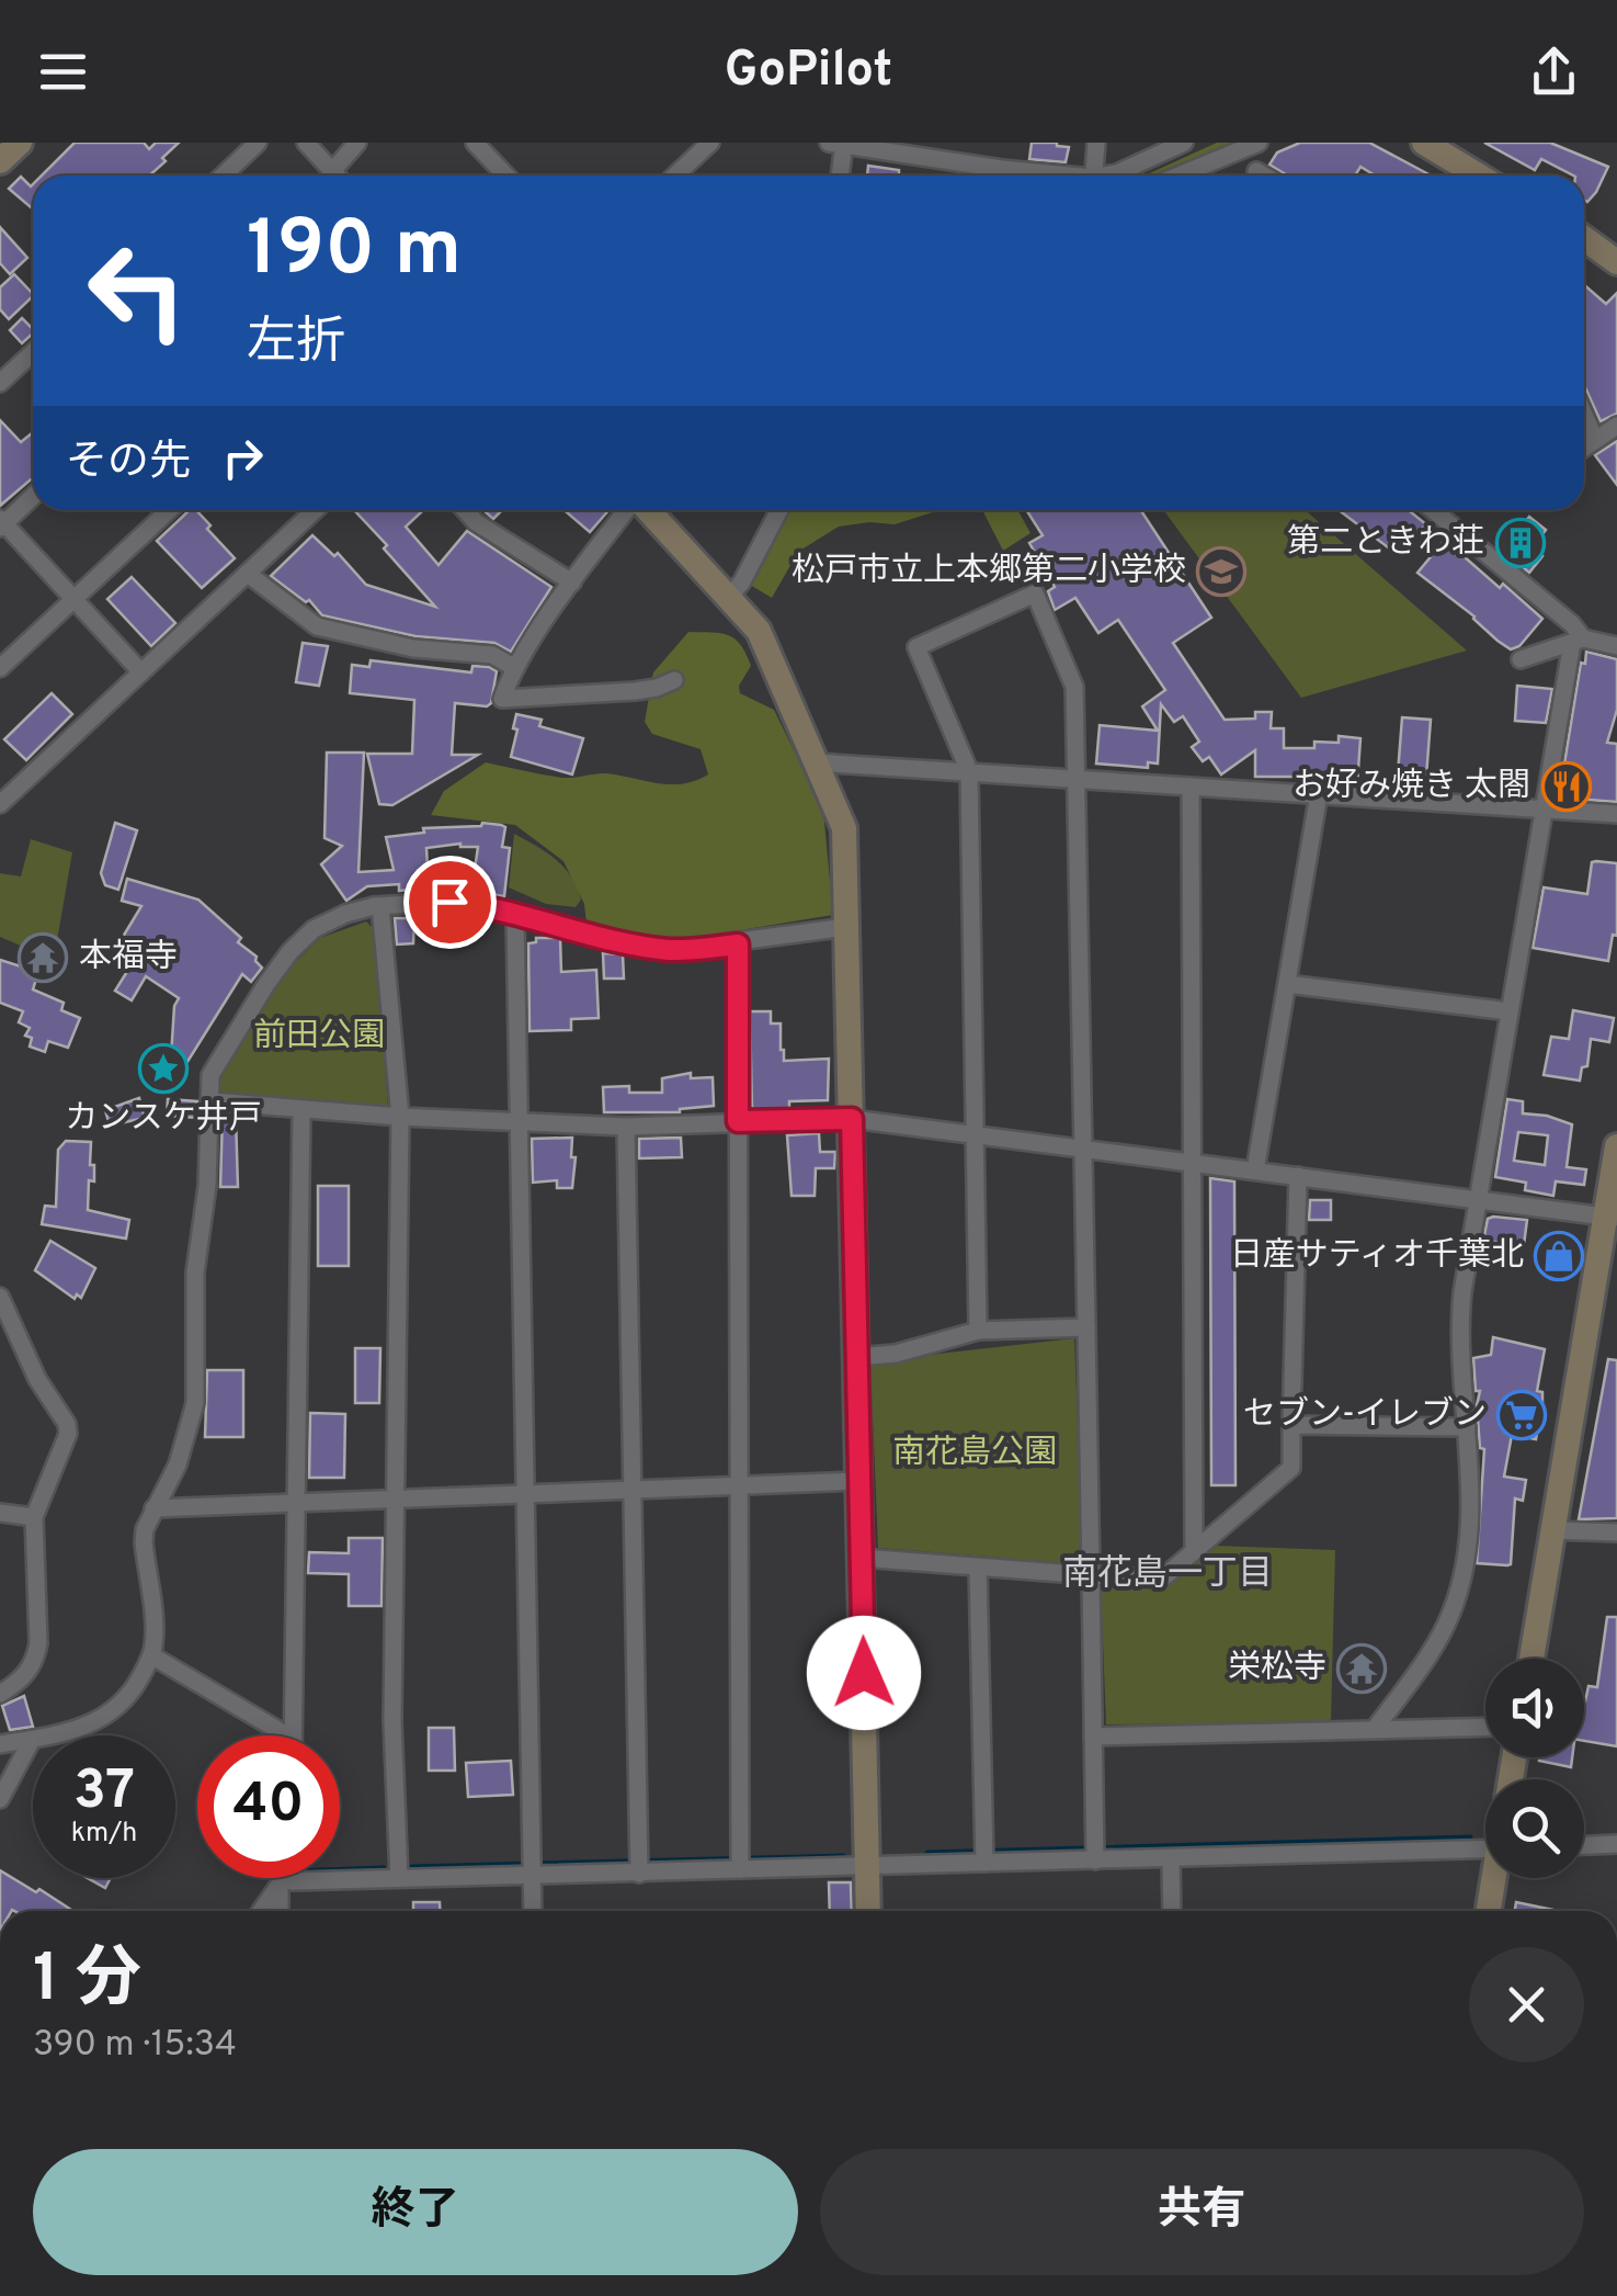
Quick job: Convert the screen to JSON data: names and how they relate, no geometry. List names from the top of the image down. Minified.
{"districts":["南花島一丁目"],"parks":["前田公園","南花島公園"],"places":{"building":["第二ときわ荘"],"school or university":["松戸市立上本郷第二小学校"],"restaurant":["お好み焼き 太閤"],"temple":["本福寺","栄松寺"],"place":["カンスケ井戸"],"shop":["日産サティオ千葉北"],"supermarket":["セブン-イレブン"]},"page":{"header":"GoPilot","turn":["190 m","左折"],"then":"その先","speed":"37 km/h","limit":"40","heading":["1 分","390 m · 15:34"],"buttons":["終了","共有"]}}
